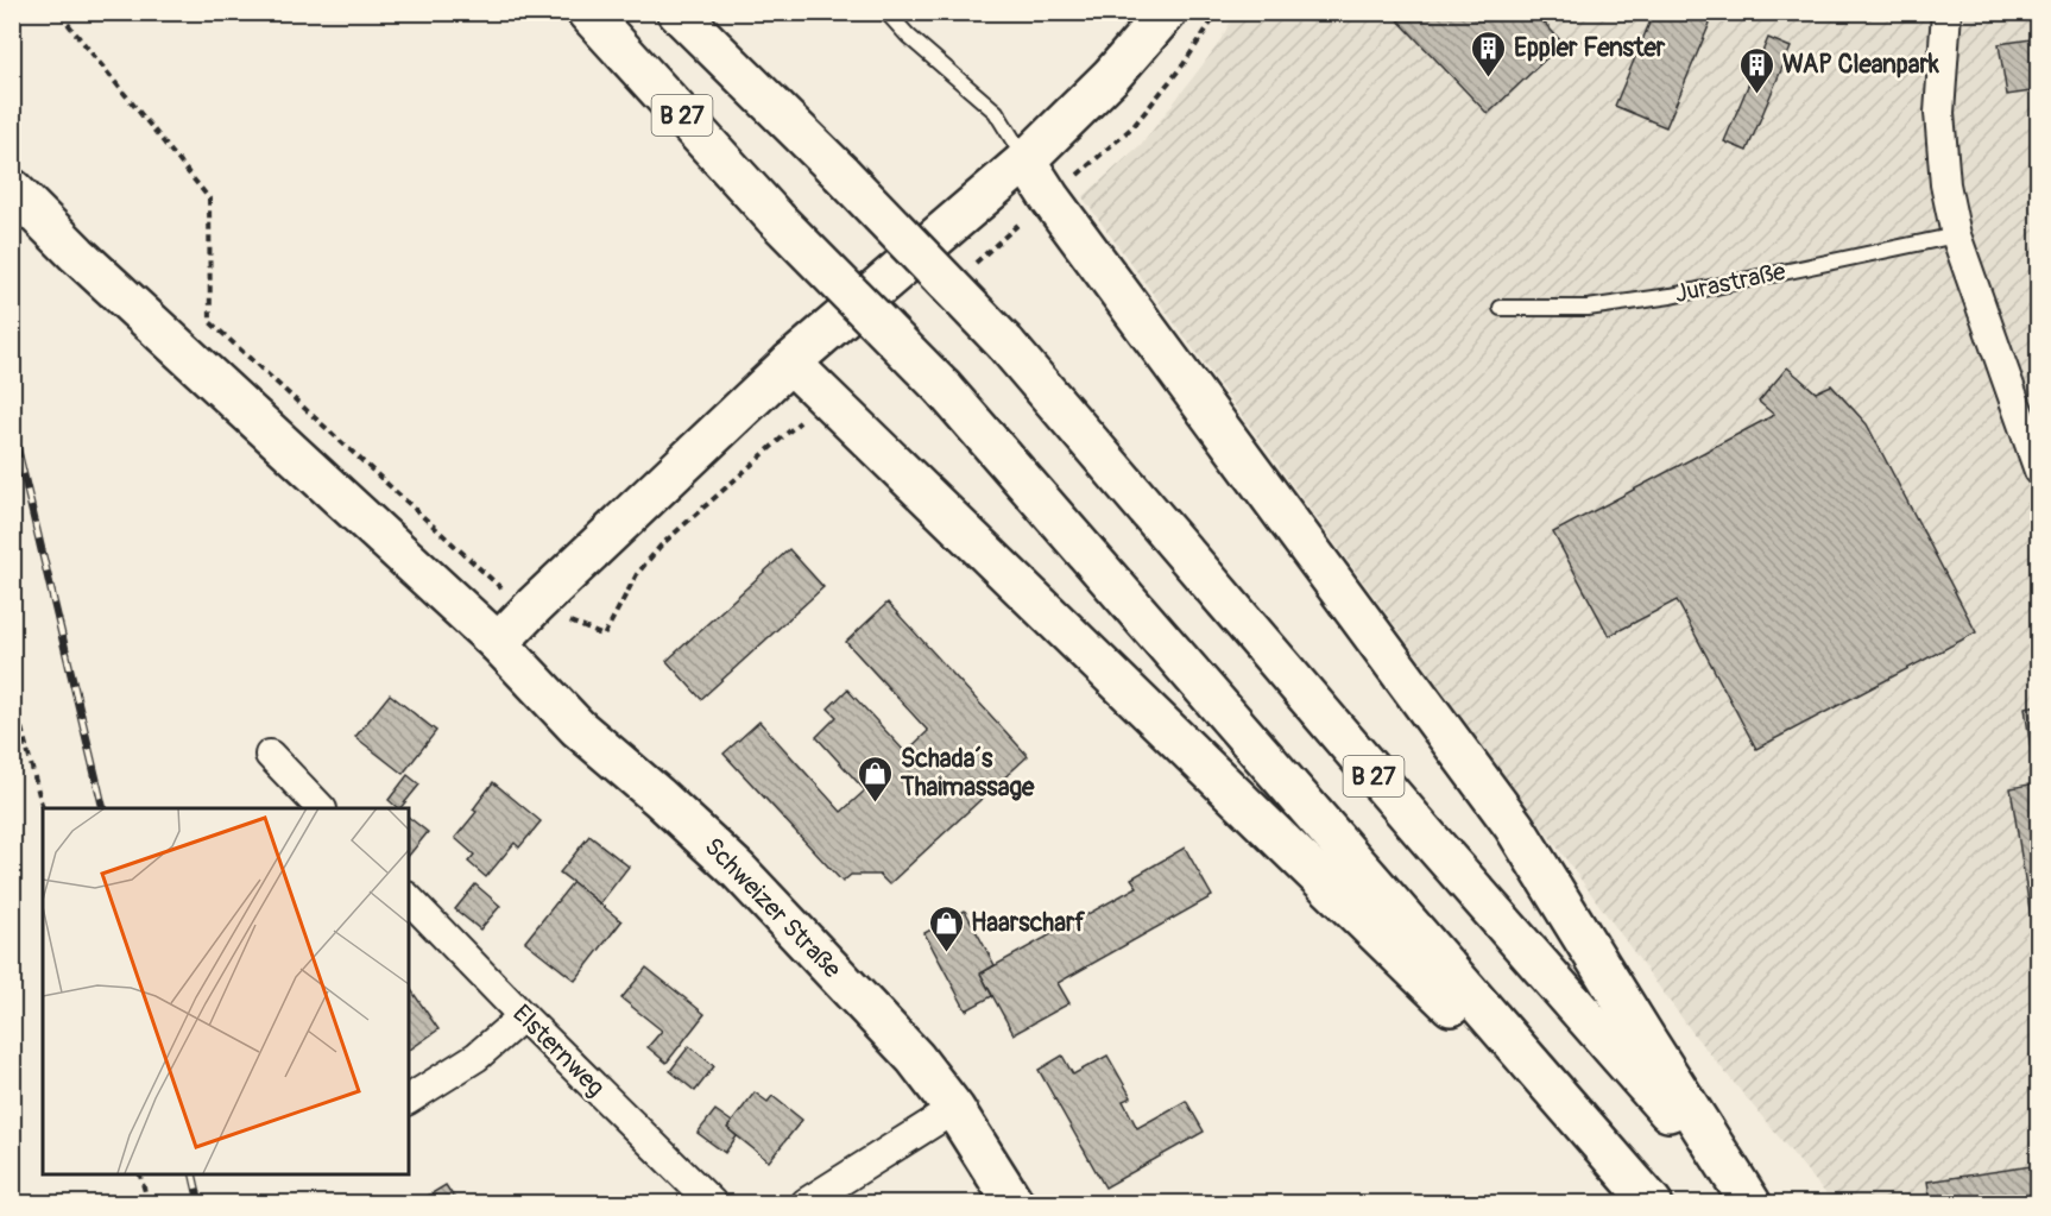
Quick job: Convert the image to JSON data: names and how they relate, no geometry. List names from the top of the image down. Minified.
{"streets":{"main road":["B 27","Schweizer Straße"],"street":["Elsternweg"],"lane":["Jurastraße"]},"places":{"building":["Eppler Fenster","WAP Cleanpark"],"shop":["Schada´s Thaimassage","Haarscharf"]}}
